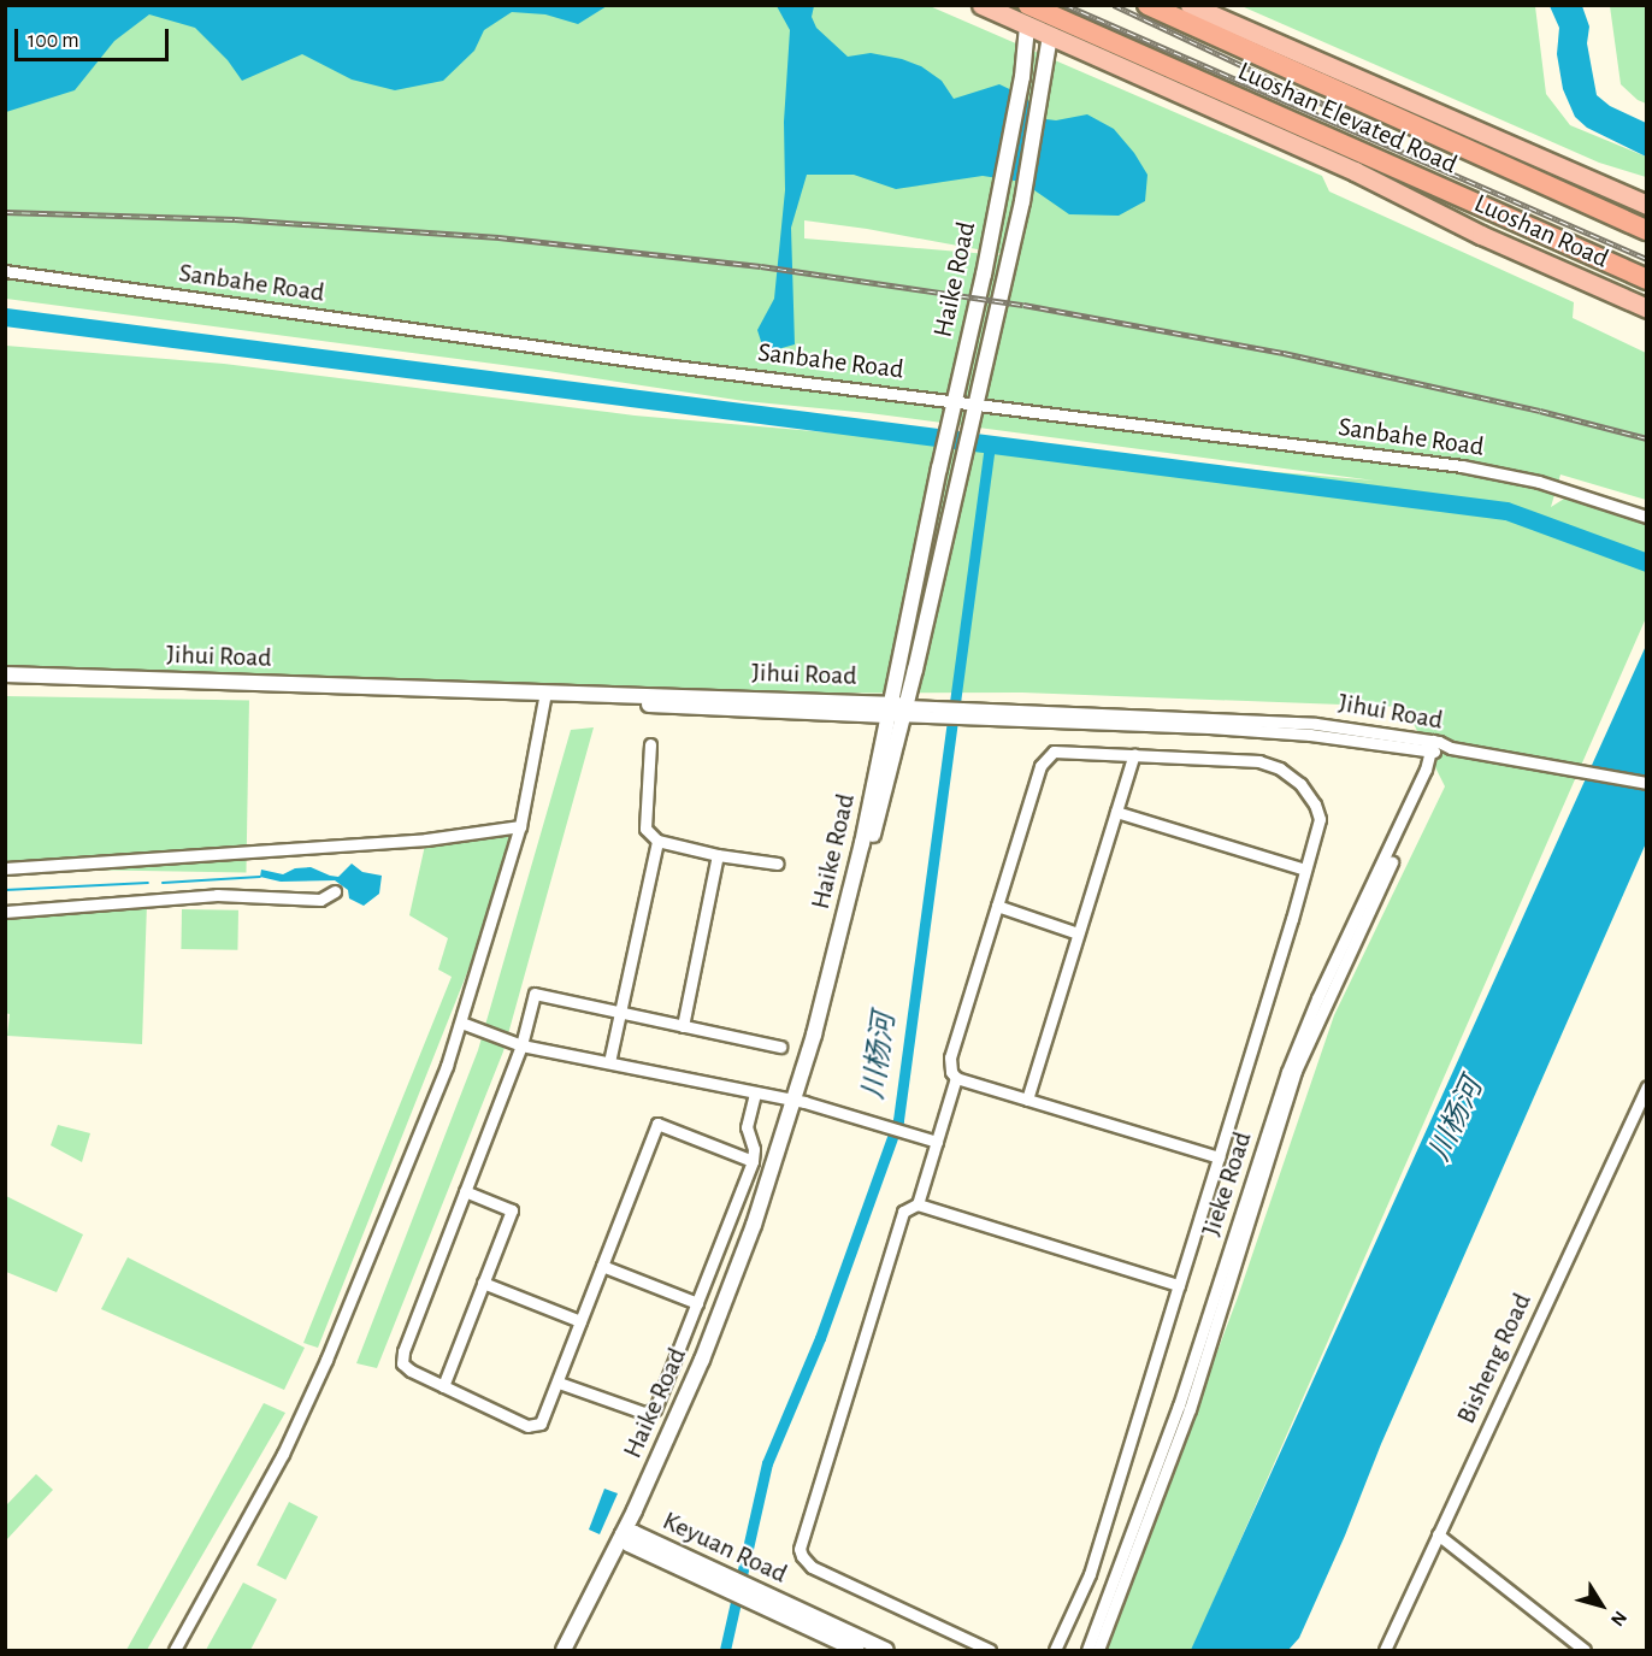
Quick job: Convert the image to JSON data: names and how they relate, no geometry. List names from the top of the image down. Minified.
{"streets":{"highway":["Luoshan Elevated Road"],"main road":["Luoshan Road"],"street":["Haike Road","Sanbahe Road","Jihui Road","Jieke Road","Bisheng Road","Keyuan Road"]},"crossings":[["Luoshan Elevated Road","Luoshan Road"],["Luoshan Road","Haike Road"],["Haike Road","Sanbahe Road"],["Haike Road","Jihui Road"],["Haike Road","Keyuan Road"],["Jihui Road","Jieke Road"]],"water":["川杨河"],"scale_bar":"100 m","north":"bottom right"}
